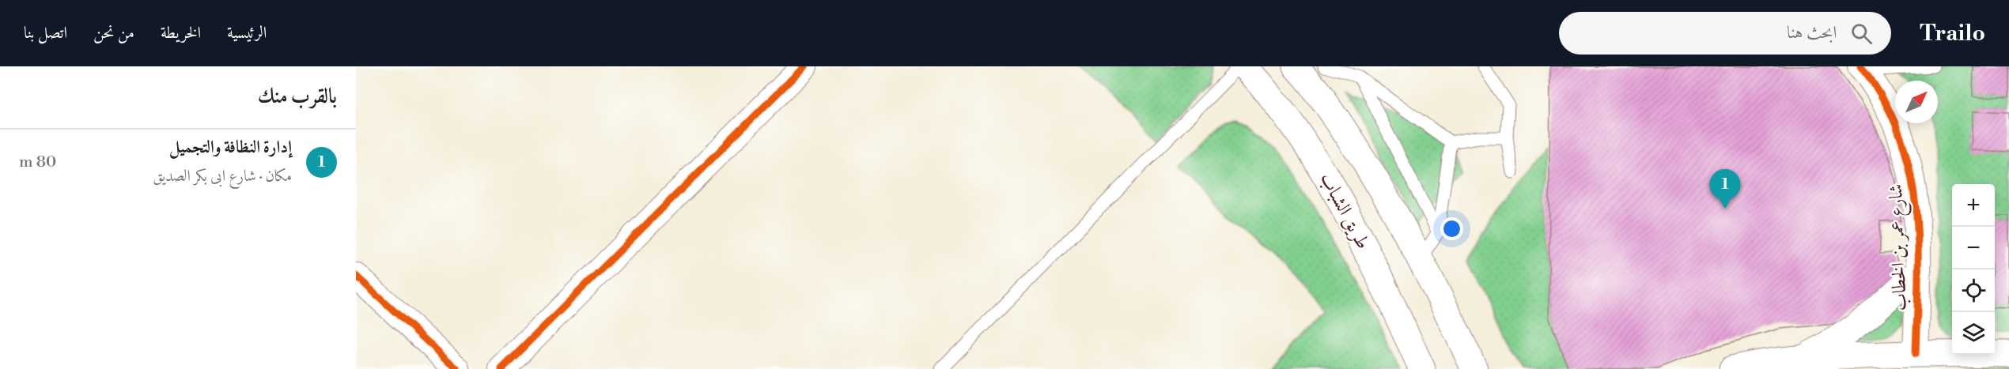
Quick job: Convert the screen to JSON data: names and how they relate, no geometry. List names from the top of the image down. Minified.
{"streets":{"main road":["طريق الشباب"],"street":["شارع عمر بن الخطاب"]},"north":"top right","page":{"header":"Trailo","search":"ابحث هنا","nav":["الرئيسية","الخريطة","من نحن","اتصل بنا"],"heading":"بالقرب منك","list":[{"mark":"1","name":"إدارة النظافة والتجميل","note":"مكان · شارع ابى بكر الصديق","value":"80 m"}],"pins":"1","map_buttons":["+","−"]}}
